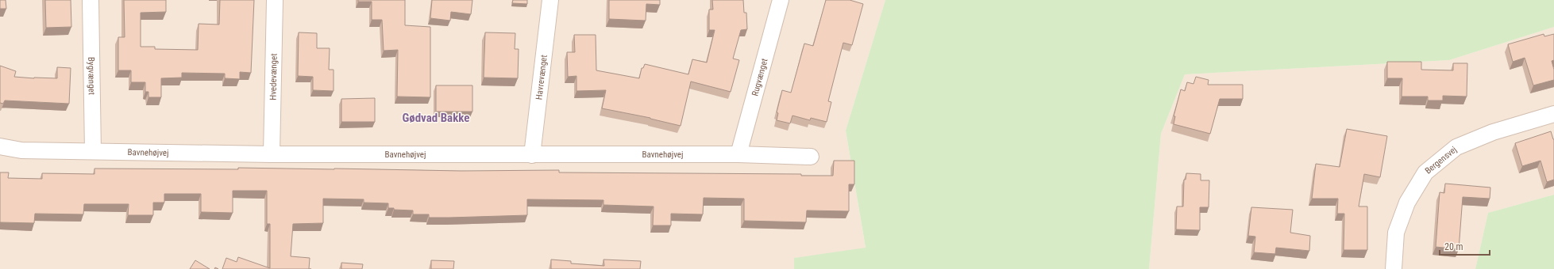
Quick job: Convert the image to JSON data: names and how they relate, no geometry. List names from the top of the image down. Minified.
{"streets":{"street":["Bygvænget","Hvedevænget","Havrevænget","Rugvænget","Bavnehøjvej","Bergensvej"]},"crossings":[["Bygvænget","Bavnehøjvej"],["Hvedevænget","Bavnehøjvej"],["Havrevænget","Bavnehøjvej"],["Rugvænget","Bavnehøjvej"]],"districts":["Gødvad Bakke"],"scale_bar":"20 m"}
